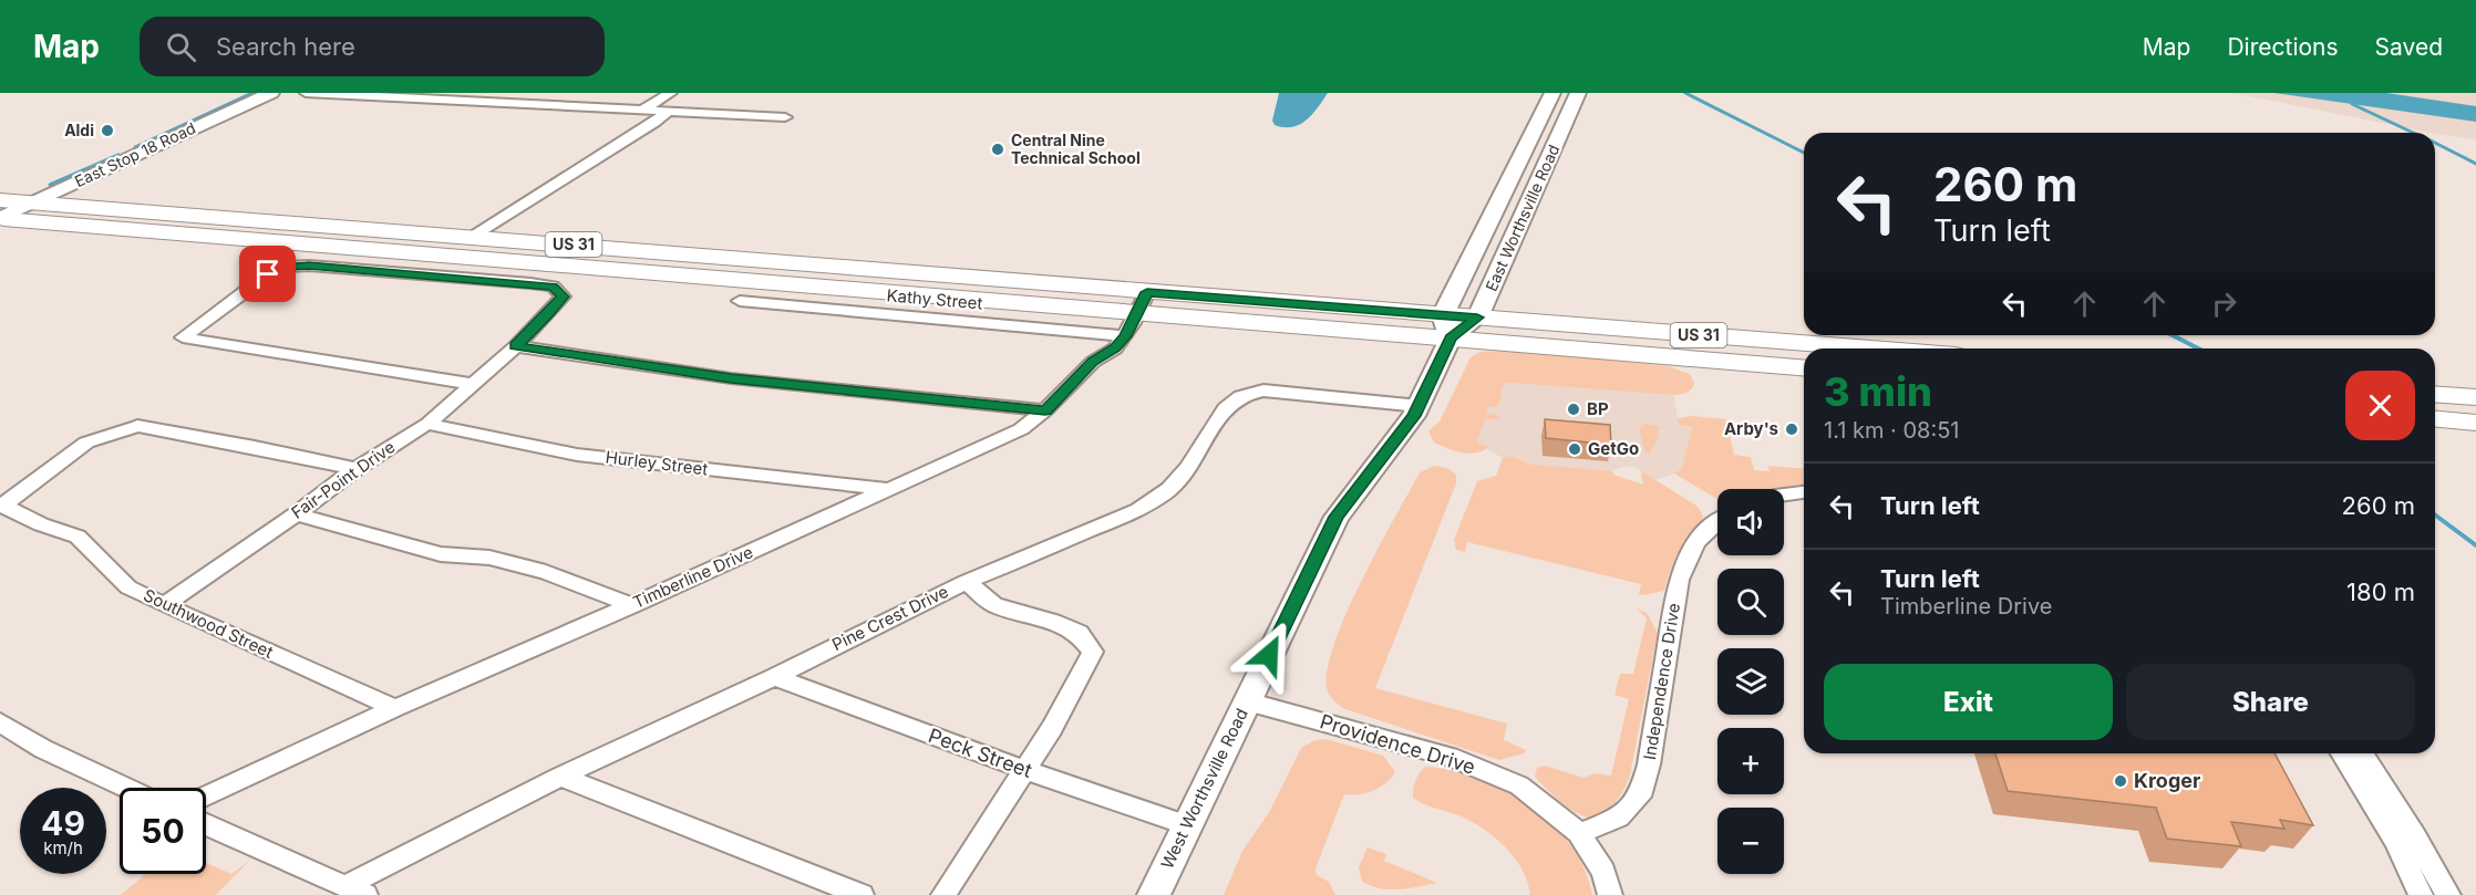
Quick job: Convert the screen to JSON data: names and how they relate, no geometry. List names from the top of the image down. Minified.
{"streets":{"main road":["East Stop 18 Road","East Worthsville Road","US 31","West Worthsville Road"],"street":["Kathy Street","Hurley Street","Fair-Point Drive","Timberline Drive","Pine Crest Drive","Southwood Street","Independence Drive","Providence Drive","Peck Street"]},"crossings":[["East Stop 18 Road","US 31"],["East Worthsville Road","US 31"],["East Worthsville Road","West Worthsville Road"],["US 31","Timberline Drive"],["US 31","West Worthsville Road"],["Kathy Street","Timberline Drive"],["Hurley Street","Fair-Point Drive"],["Hurley Street","Timberline Drive"],["Fair-Point Drive","Southwood Street"],["Timberline Drive","Southwood Street"],["Pine Crest Drive","Peck Street"],["Pine Crest Drive","West Worthsville Road"],["Independence Drive","Providence Drive"],["Providence Drive","West Worthsville Road"],["Peck Street","West Worthsville Road"]],"places":["Aldi","Central Nine Technical School","BP","Arby's","GetGo","Kroger"],"page":{"header":"Map","search":"Search here","nav":["Map","Directions","Saved"],"turn":["260 m","Turn left"],"heading":["3 min","1.1 km · 08:51"],"list":[{"name":"Turn left","value":"260 m"},{"name":"Turn left","note":"Timberline Drive","value":"180 m"}],"map_buttons":["+","−"],"buttons":["Exit","Share"],"speed":"49 km/h","limit":"50"}}
